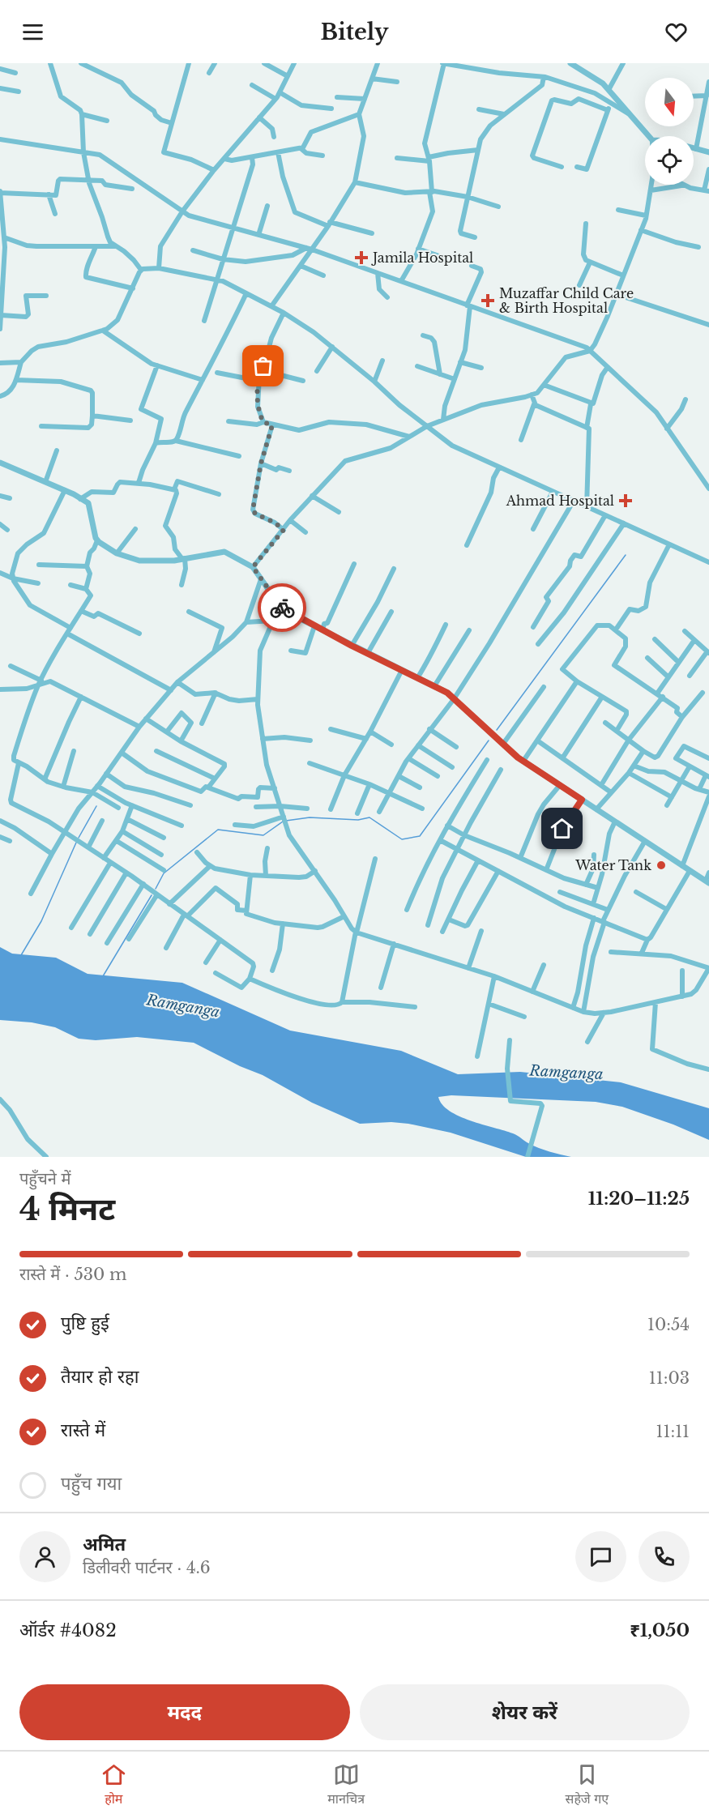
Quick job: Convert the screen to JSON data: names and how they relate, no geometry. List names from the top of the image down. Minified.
{"water":["Ramganga"],"places":{"health":["Jamila Hospital","Muzaffar Child Care & Birth Hospital","Ahmad Hospital"],"other":["Water Tank"]},"north":"bottom","page":{"header":"Bitely","heading":["4 मिनट","पहुँचने में","11:20–11:25"],"panel":["अमित","डिलीवरी पार्टनर · 4.6","ऑर्डर #4082","₹1,050"],"bar":"रास्ते में · 530 m","list":[["पुष्टि हुई","10:54"],["तैयार हो रहा","11:03"],["रास्ते में","11:11"],"पहुँच गया"],"buttons":["मदद","शेयर करें"],"tabs":["होम","मानचित्र","सहेजे गए"]}}
